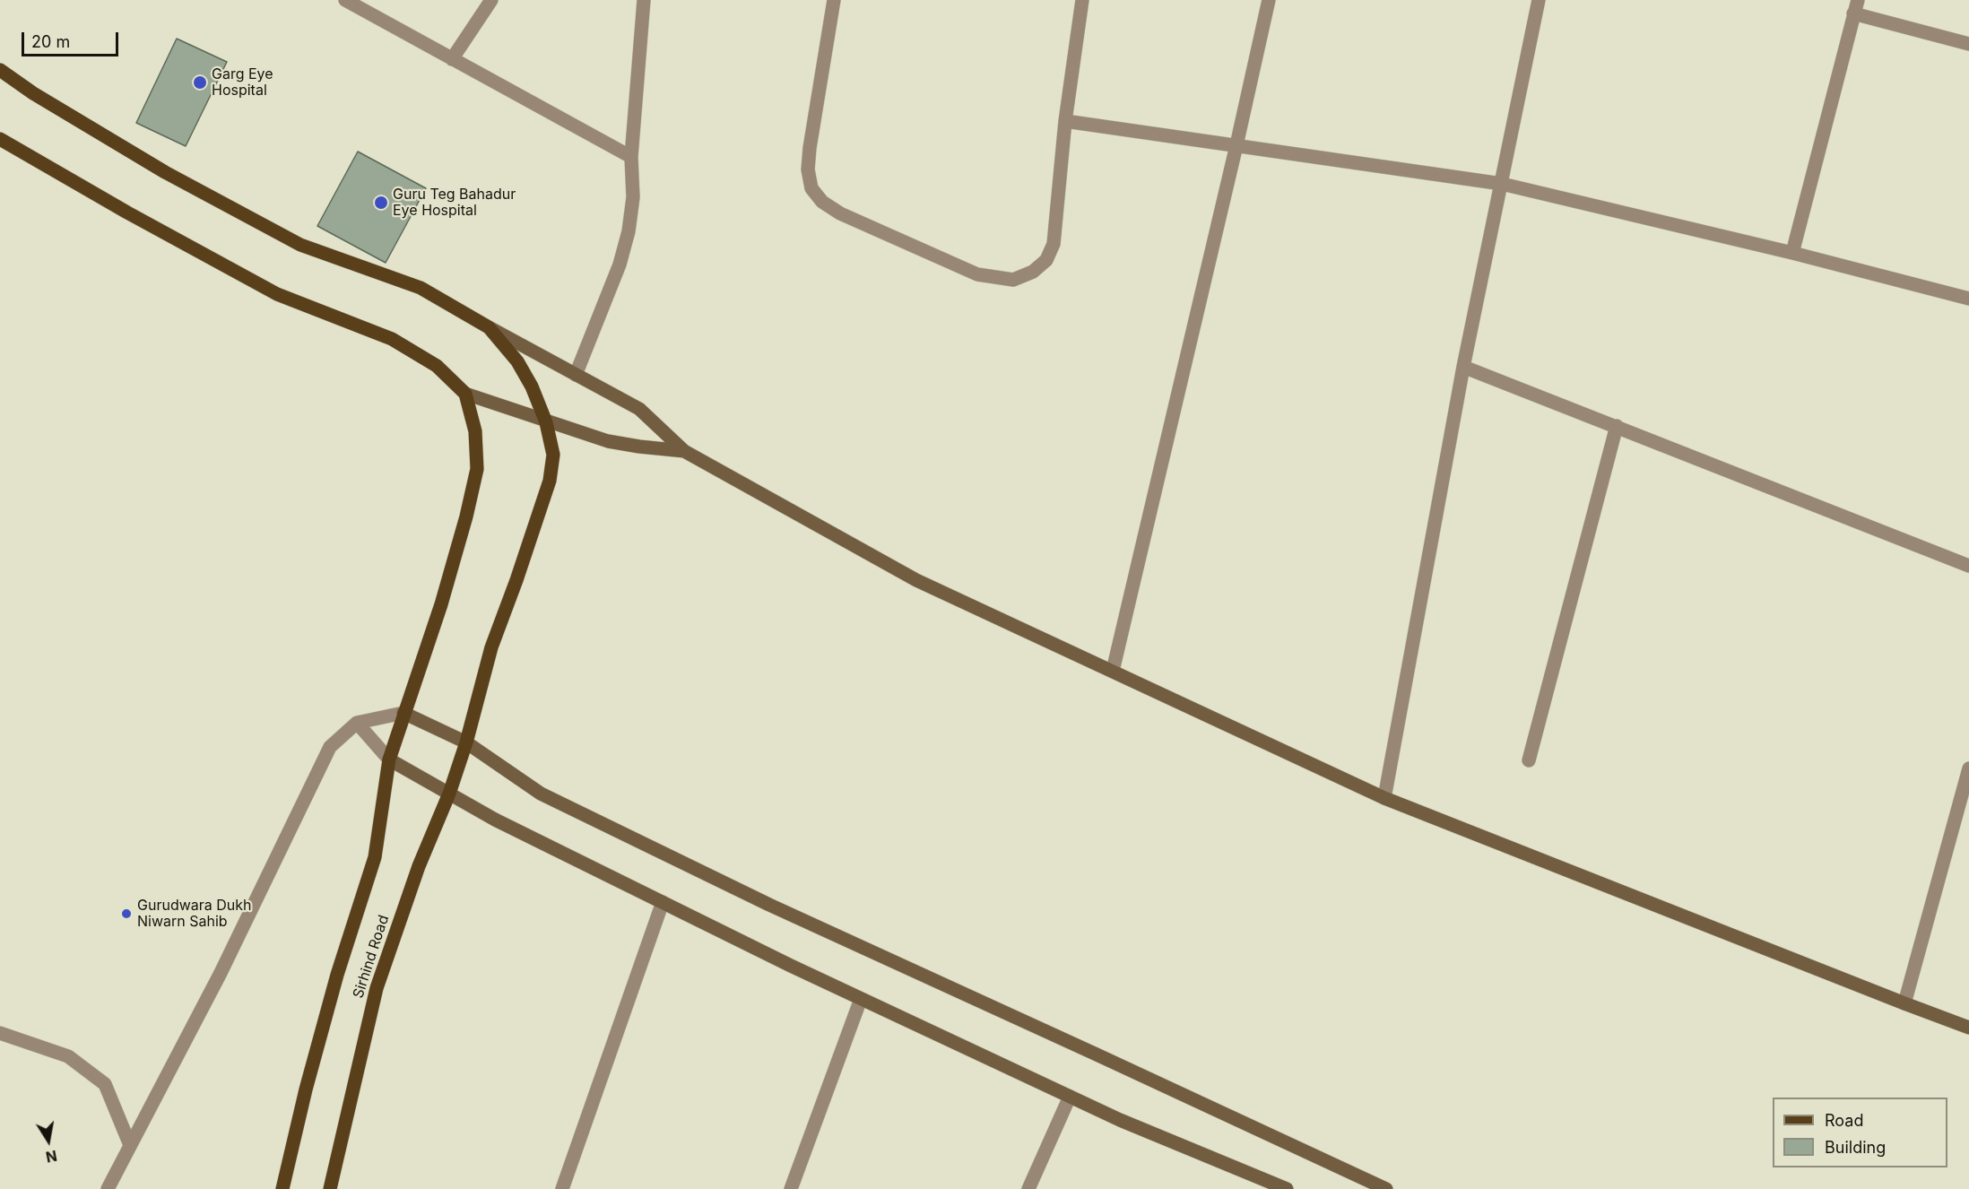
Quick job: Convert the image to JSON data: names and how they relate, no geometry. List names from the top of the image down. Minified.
{"streets":{"main road":["Sirhind Road"]},"places":["Garg Eye Hospital","Guru Teg Bahadur Eye Hospital","Gurudwara Dukh Niwarn Sahib"],"legend":["Road","Building"],"scale_bar":"20 m","north":"bottom"}
